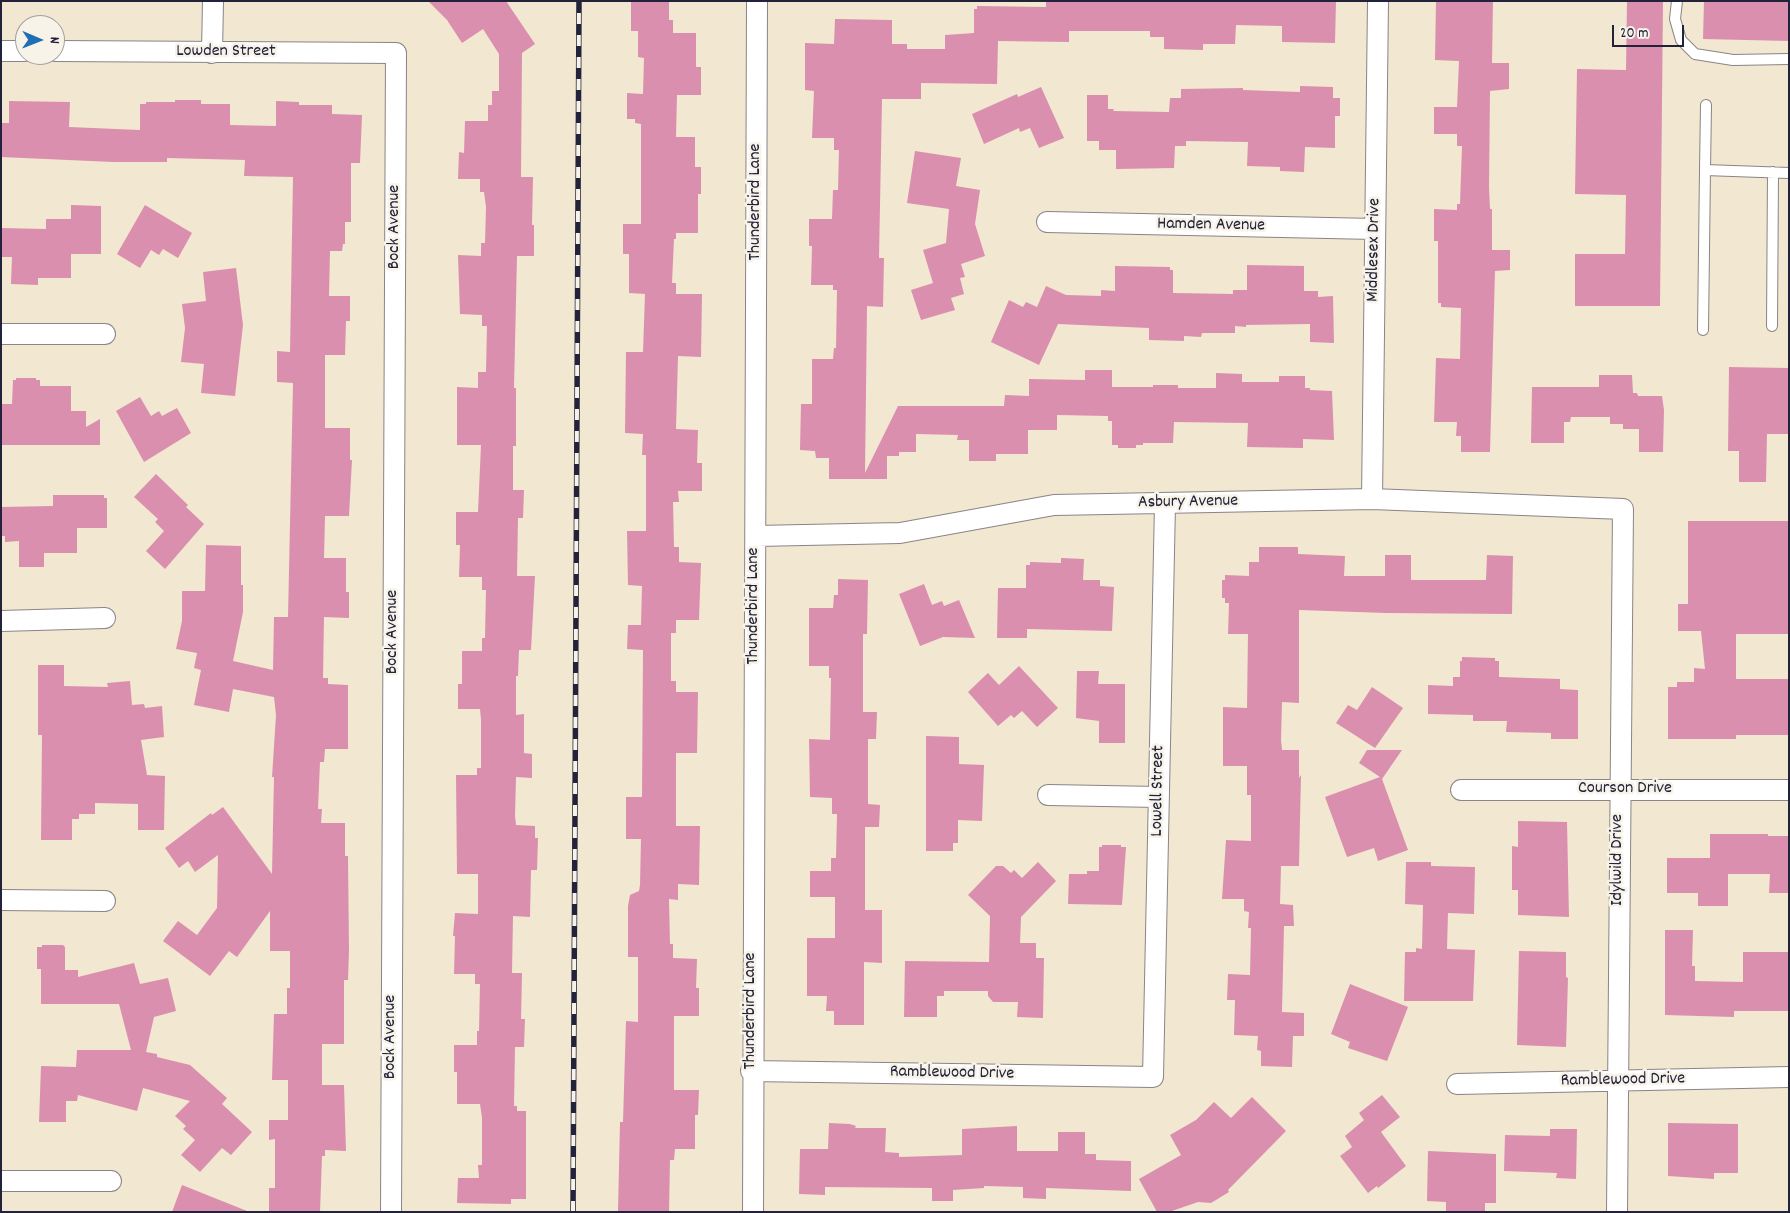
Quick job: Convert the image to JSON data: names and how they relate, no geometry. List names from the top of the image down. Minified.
{"streets":{"street":["Lowden Street","Thunderbird Lane","Hamden Avenue","Bock Avenue","Middlesex Drive","Asbury Avenue","Courson Drive","Lowell Street","Idylwild Drive","Ramblewood Drive"]},"crossings":[["Lowden Street","Bock Avenue"],["Thunderbird Lane","Asbury Avenue"],["Thunderbird Lane","Ramblewood Drive"],["Hamden Avenue","Middlesex Drive"],["Middlesex Drive","Asbury Avenue"],["Asbury Avenue","Lowell Street"],["Asbury Avenue","Idylwild Drive"],["Courson Drive","Idylwild Drive"],["Lowell Street","Ramblewood Drive"],["Idylwild Drive","Ramblewood Drive"]],"scale_bar":"20 m","north":"right"}
